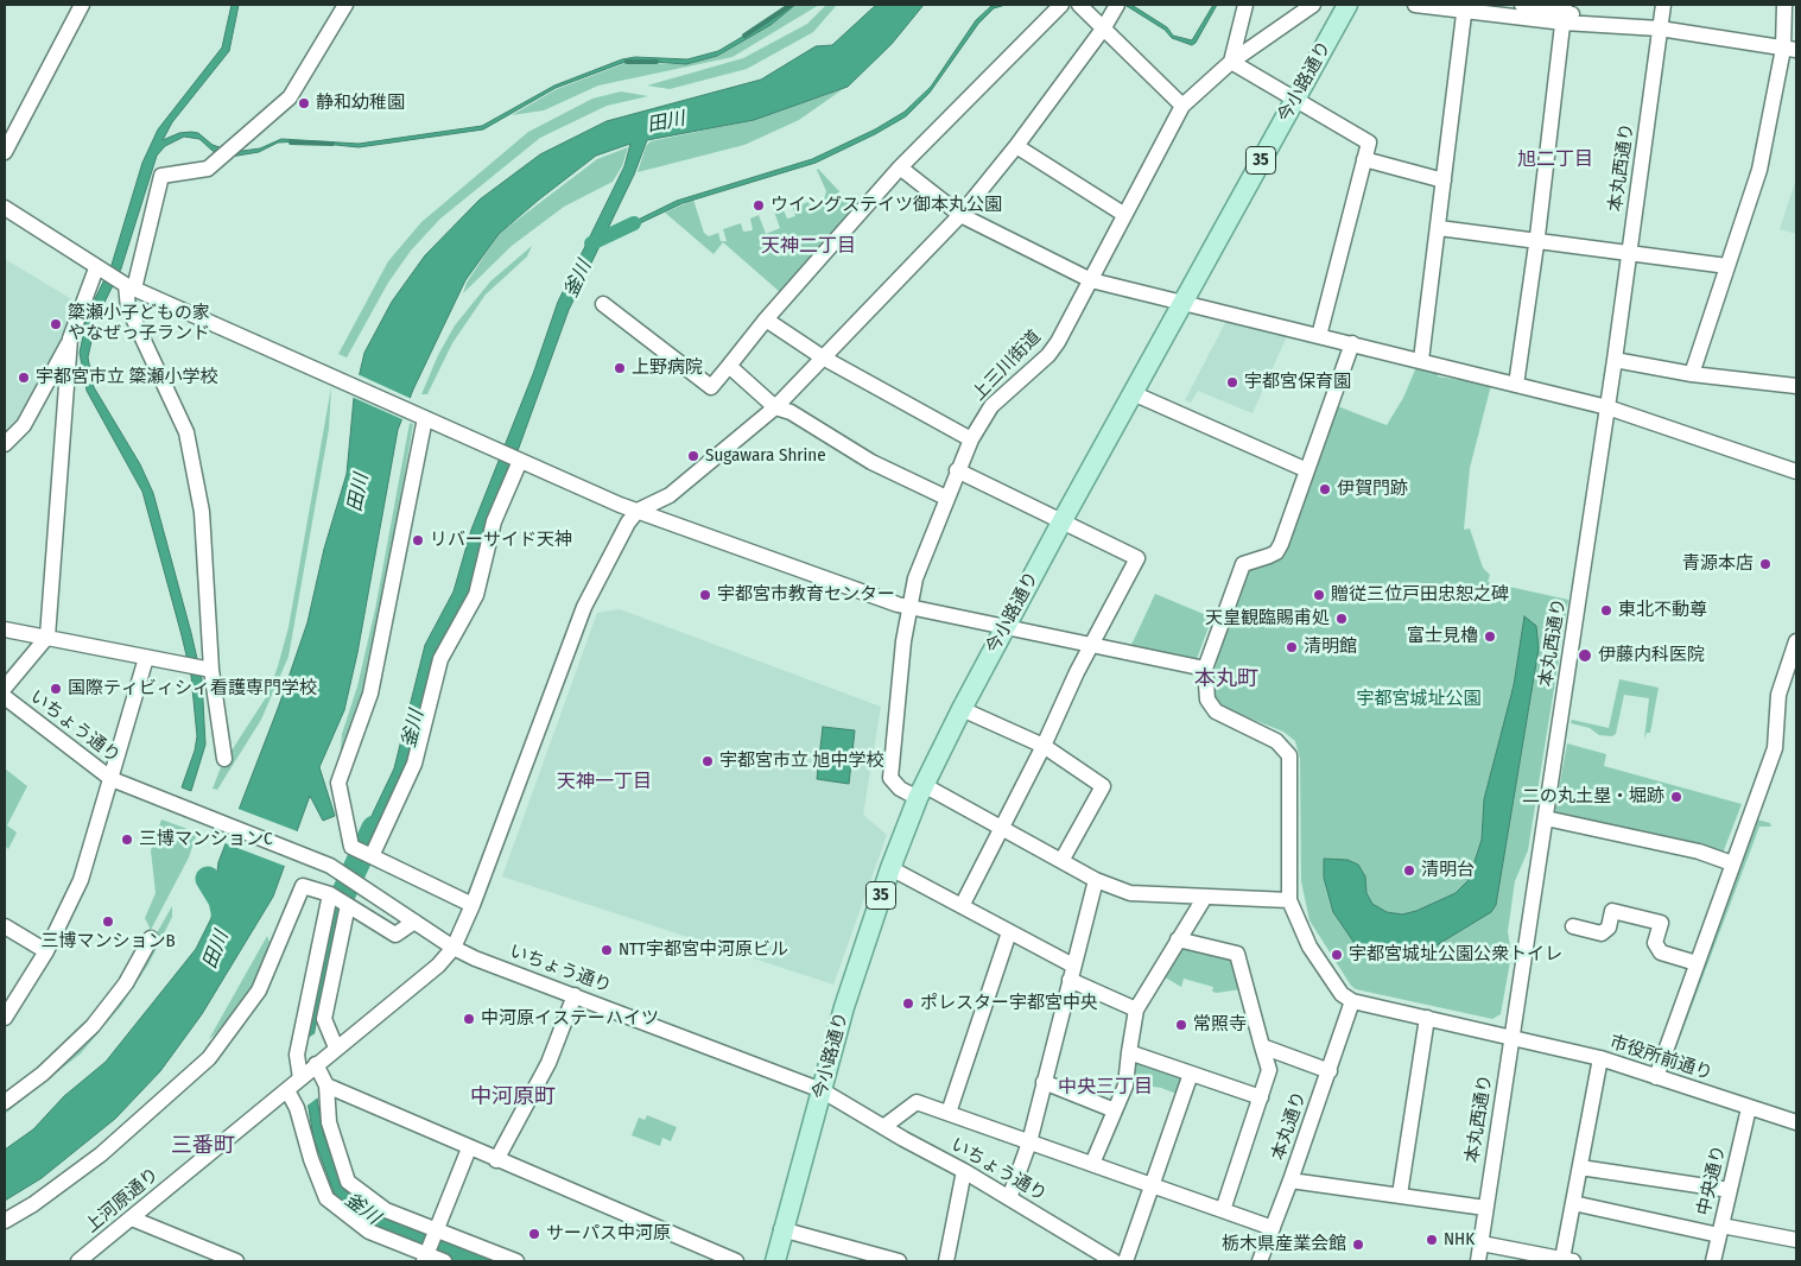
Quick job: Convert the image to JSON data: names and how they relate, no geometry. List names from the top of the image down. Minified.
{"streets":{"main road":["今小路通り","35"],"street":["本丸西通り","上三川街道","いちょう通り","市役所前通り","本丸通り","中央通り","上河原通り"]},"crossings":[["今小路通り","上三川街道"],["今小路通り","いちょう通り"],["本丸西通り","市役所前通り"],["市役所前通り","本丸通り"],["市役所前通り","中央通り"]],"districts":["旭二丁目","天神二丁目","本丸町","天神一丁目","中央三丁目","中河原町","三番町"],"water":["田川","釜川"],"parks":["宇都宮城址公園"],"places":["静和幼稚園","ウイングステイツ御本丸公園","簗瀬小子どもの家 やなぜっ子ランド","上野病院","宇都宮市立 簗瀬小学校","宇都宮保育園","Sugawara Shrine","伊賀門跡","リバーサイド天神","青源本店","宇都宮市教育センター","贈従三位戸田忠恕之碑","東北不動尊","天皇観臨賜甫処","富士見櫓","清明館","伊藤内科医院","国際ティビィシィ看護専門学校","宇都宮市立 旭中学校","二の丸土塁・堀跡","三博マンションC","清明台","三博マンションB","NTT宇都宮中河原ビル","宇都宮城址公園公衆トイレ","ポレスター宇都宮中央","中河原イステーハイツ","常照寺","サーパス中河原","NHK","栃木県産業会館"]}
